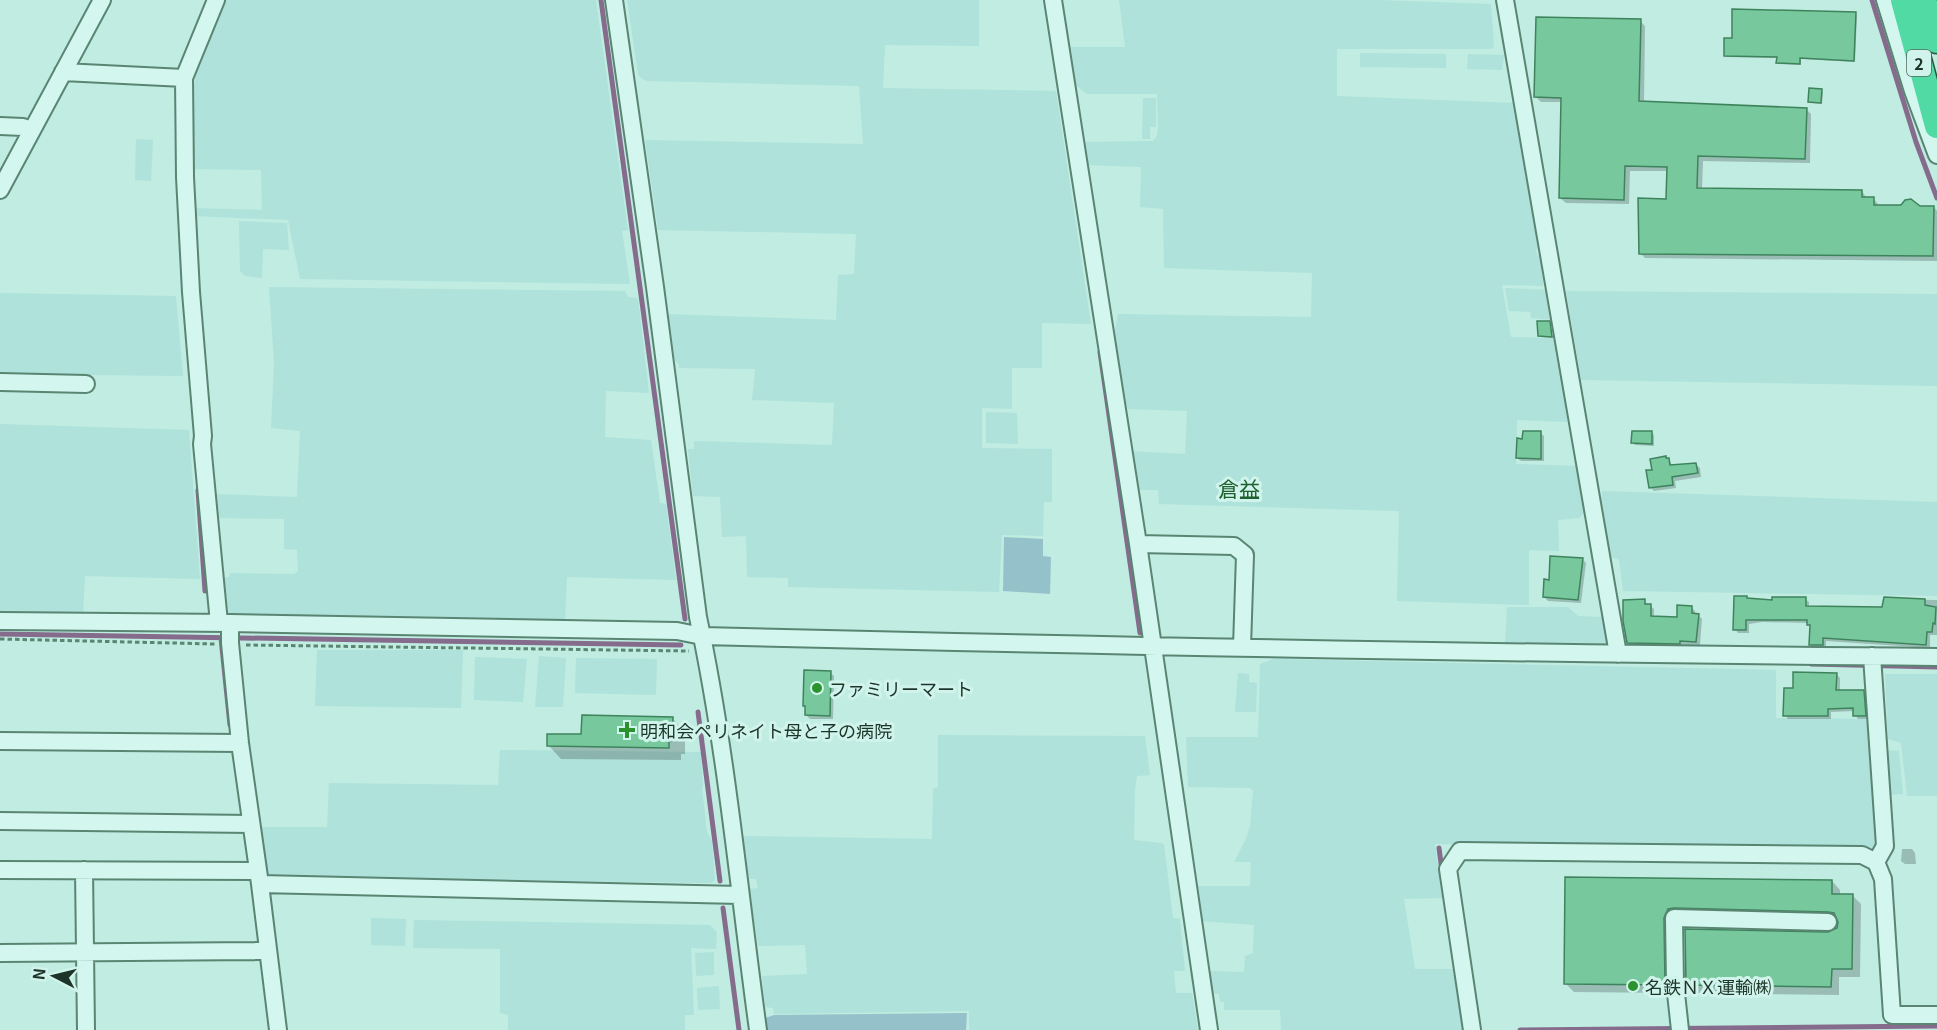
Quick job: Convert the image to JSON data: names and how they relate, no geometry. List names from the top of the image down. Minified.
{"streets":{"highway":["2"]},"districts":["倉益"],"places":{"other":["ファミリーマート","名鉄ＮＸ運輸㈱"],"health":["明和会ペリネイト母と子の病院"]},"north":"left"}
